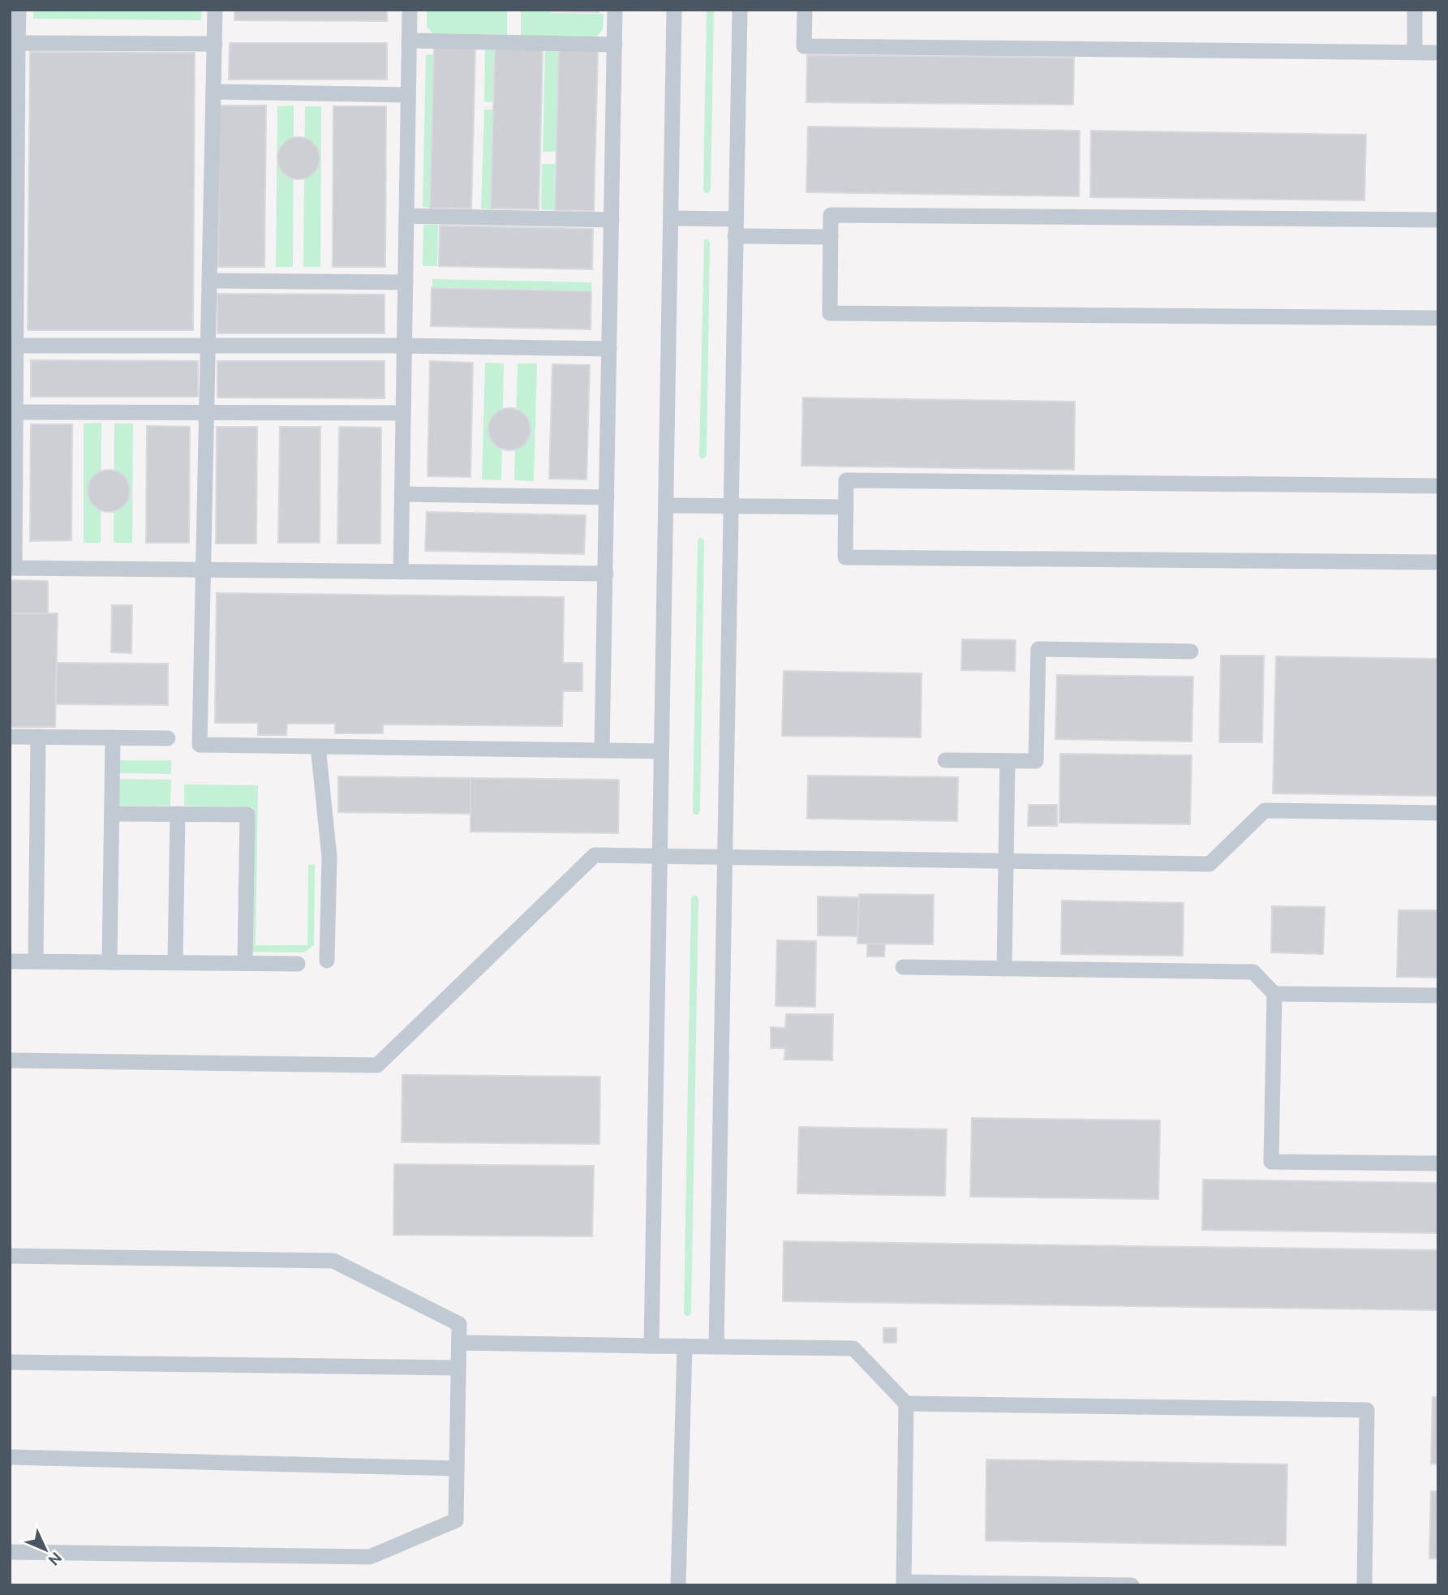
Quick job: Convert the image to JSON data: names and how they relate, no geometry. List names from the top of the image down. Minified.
{"north":"bottom right"}
